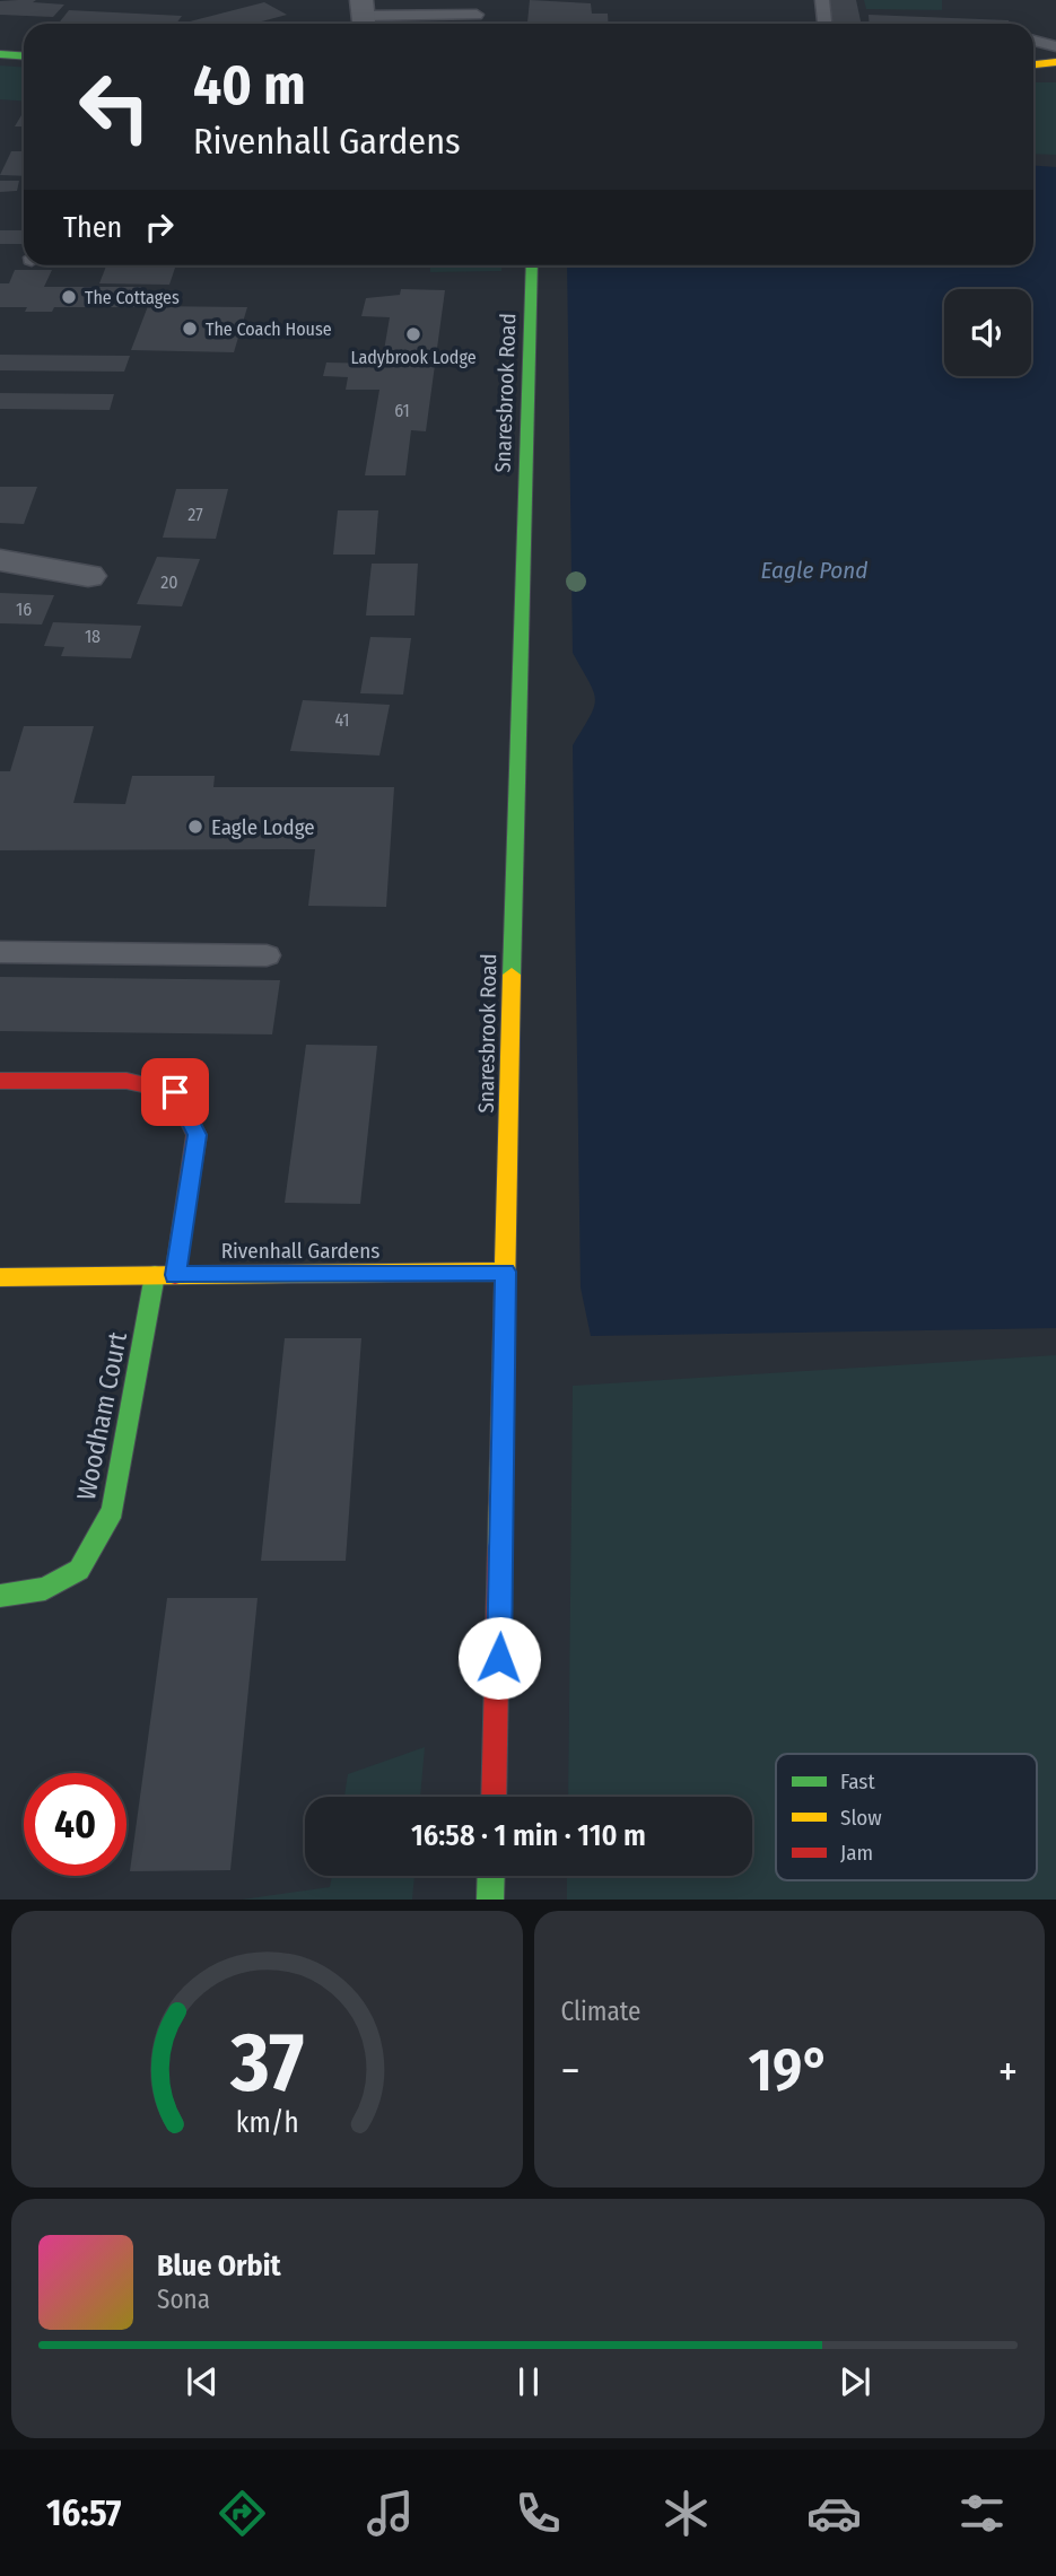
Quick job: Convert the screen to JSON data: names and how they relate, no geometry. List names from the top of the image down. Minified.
{"streets":{"street":["Snaresbrook Road","Rivenhall Gardens","Woodham Court"]},"crossings":[["Snaresbrook Road","Rivenhall Gardens"],["Rivenhall Gardens","Woodham Court"]],"water":["Eagle Pond"],"places":["The Cottages","The Coach House","Ladybrook Lodge","Eagle Lodge"],"house_numbers":["61","27","20","16","18","41"],"legend":["Fast","Slow","Jam"],"page":{"turn":["40 m","Rivenhall Gardens"],"then":"Then","limit":"40","trip":"16:58 · 1 min · 110 m","tile":"Climate","heat":["−","19°","+"],"song":["Blue Orbit","Sona"],"tabs":"16:57","gauge":["37","km/h"]}}
